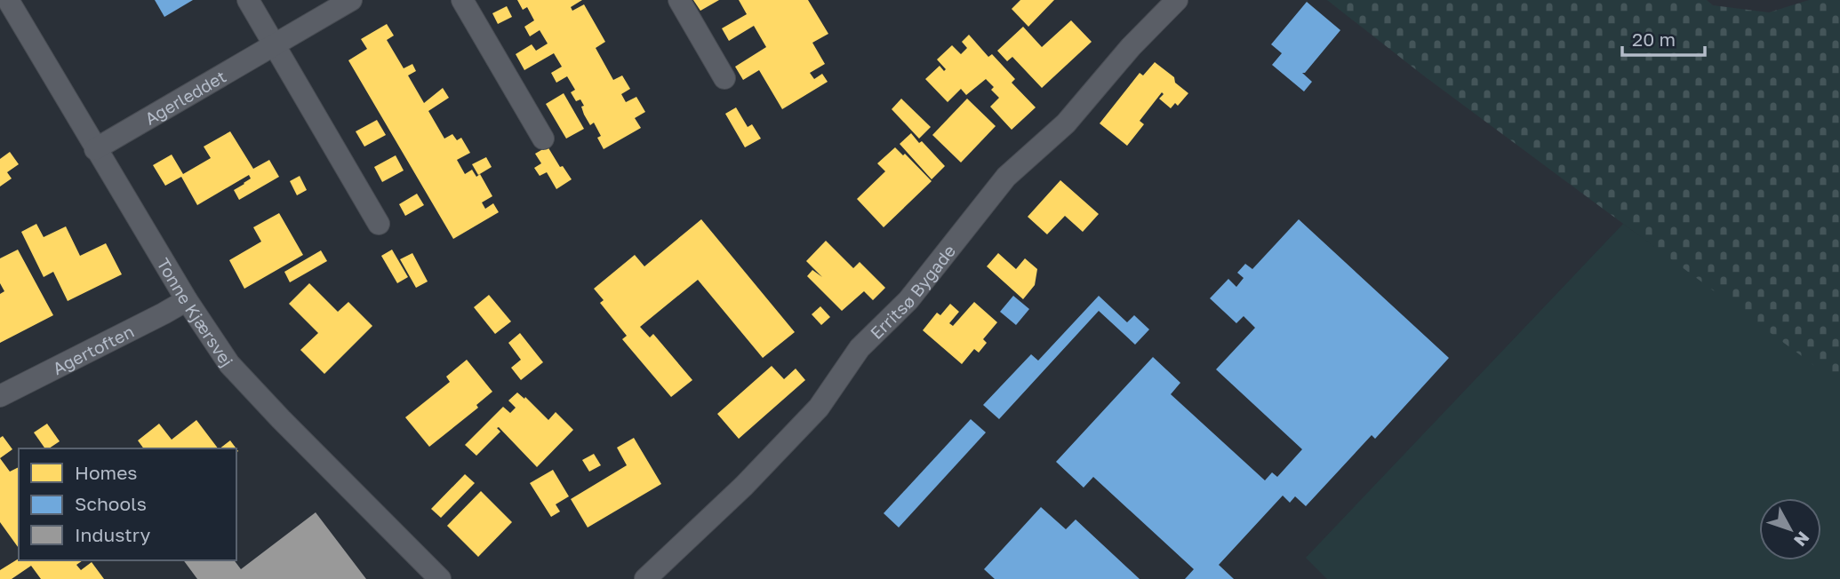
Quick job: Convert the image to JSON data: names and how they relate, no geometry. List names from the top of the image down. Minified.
{"streets":{"street":["Agerleddet","Erritsø Bygade","Tonne Kjærsvej","Agertoften"]},"crossings":[["Agerleddet","Tonne Kjærsvej"],["Tonne Kjærsvej","Agertoften"]],"legend":["Homes","Schools","Industry"],"scale_bar":"20 m","north":"bottom right"}
